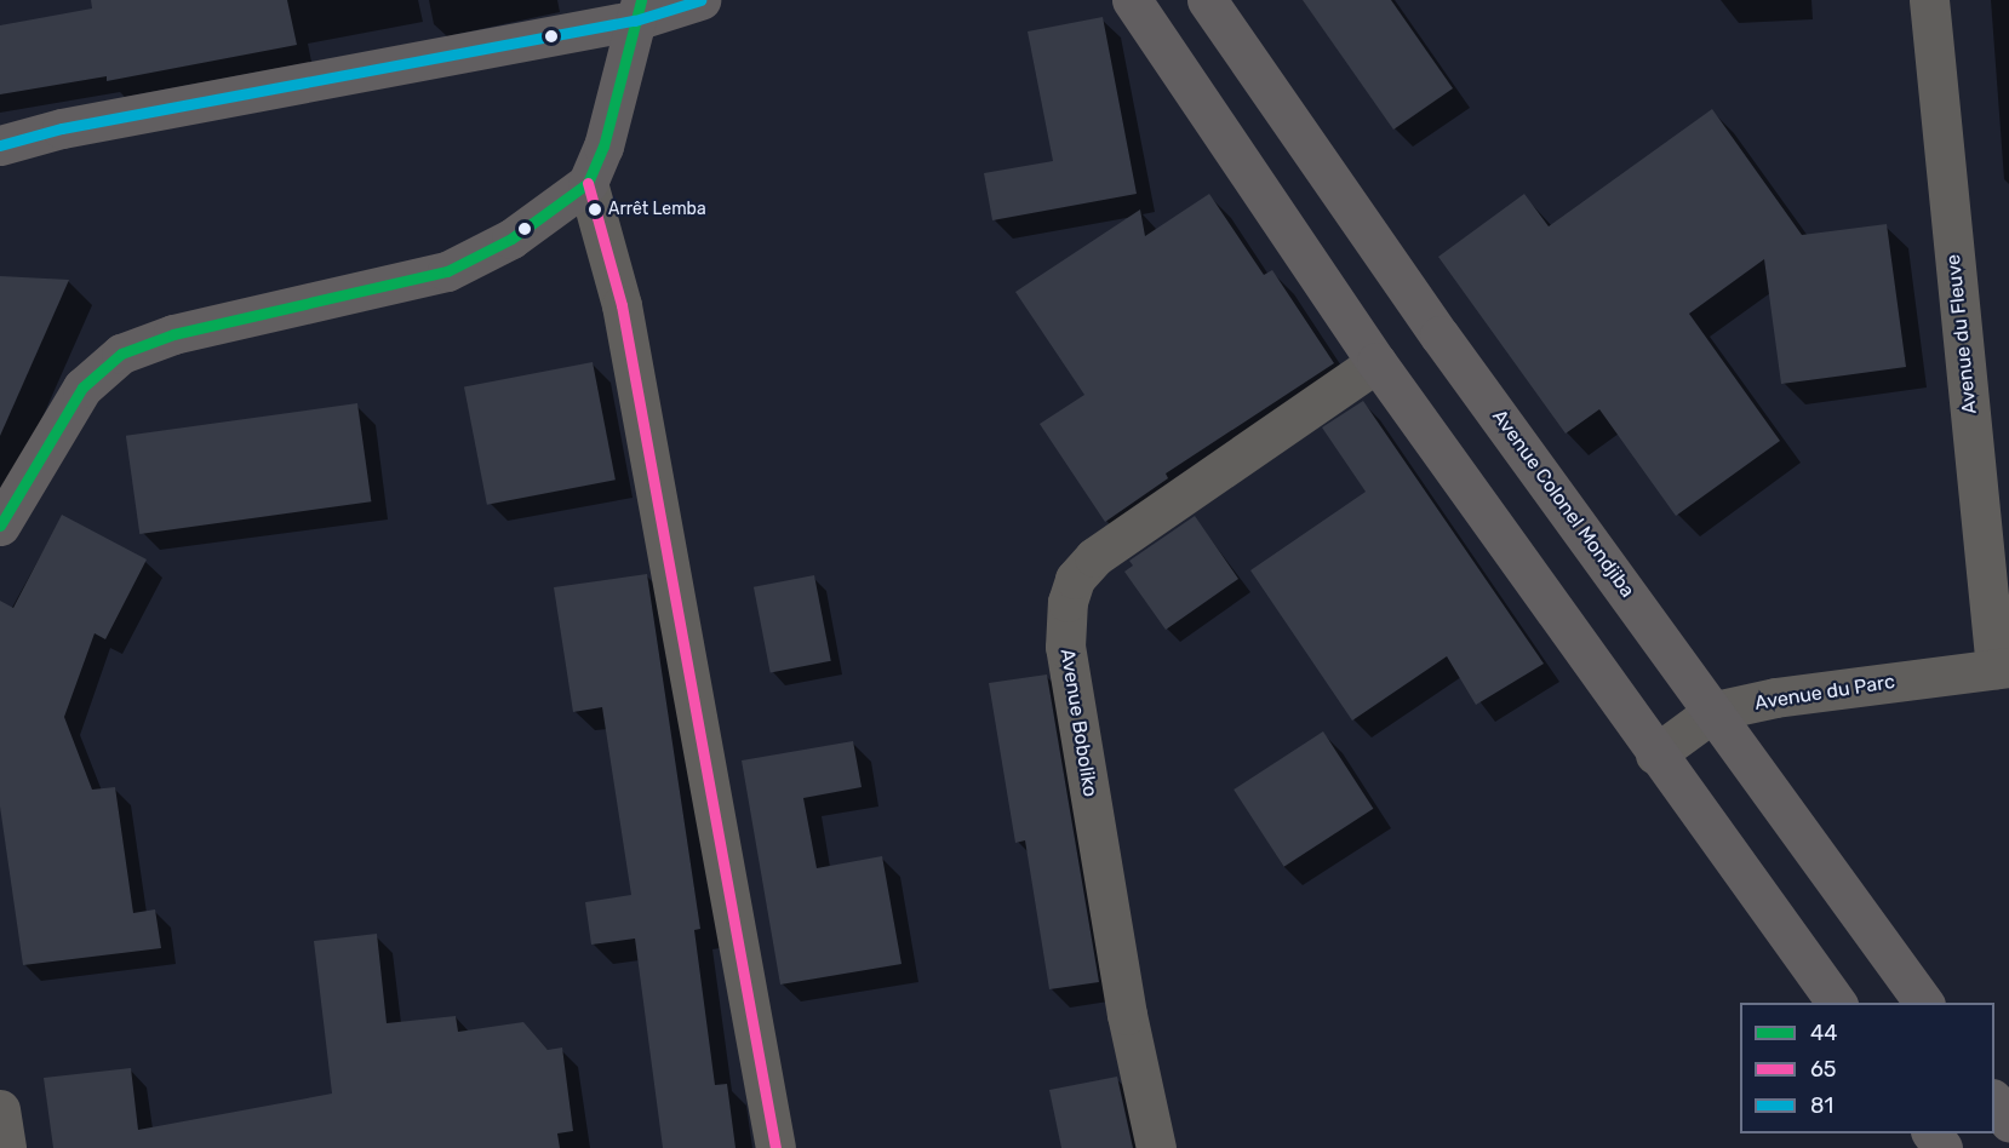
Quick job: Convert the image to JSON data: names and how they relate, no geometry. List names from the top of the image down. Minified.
{"streets":{"main road":["Avenue Colonel Mondjiba"],"street":["Avenue du Fleuve","Avenue du Parc","Avenue Boboliko"]},"crossings":[["Avenue du Fleuve","Avenue du Parc"],["Avenue Colonel Mondjiba","Avenue du Parc"]],"places":["Arrêt Lemba"],"lines":["transit line 44","transit line 81","transit line 65"],"legend":["44","65","81"]}
